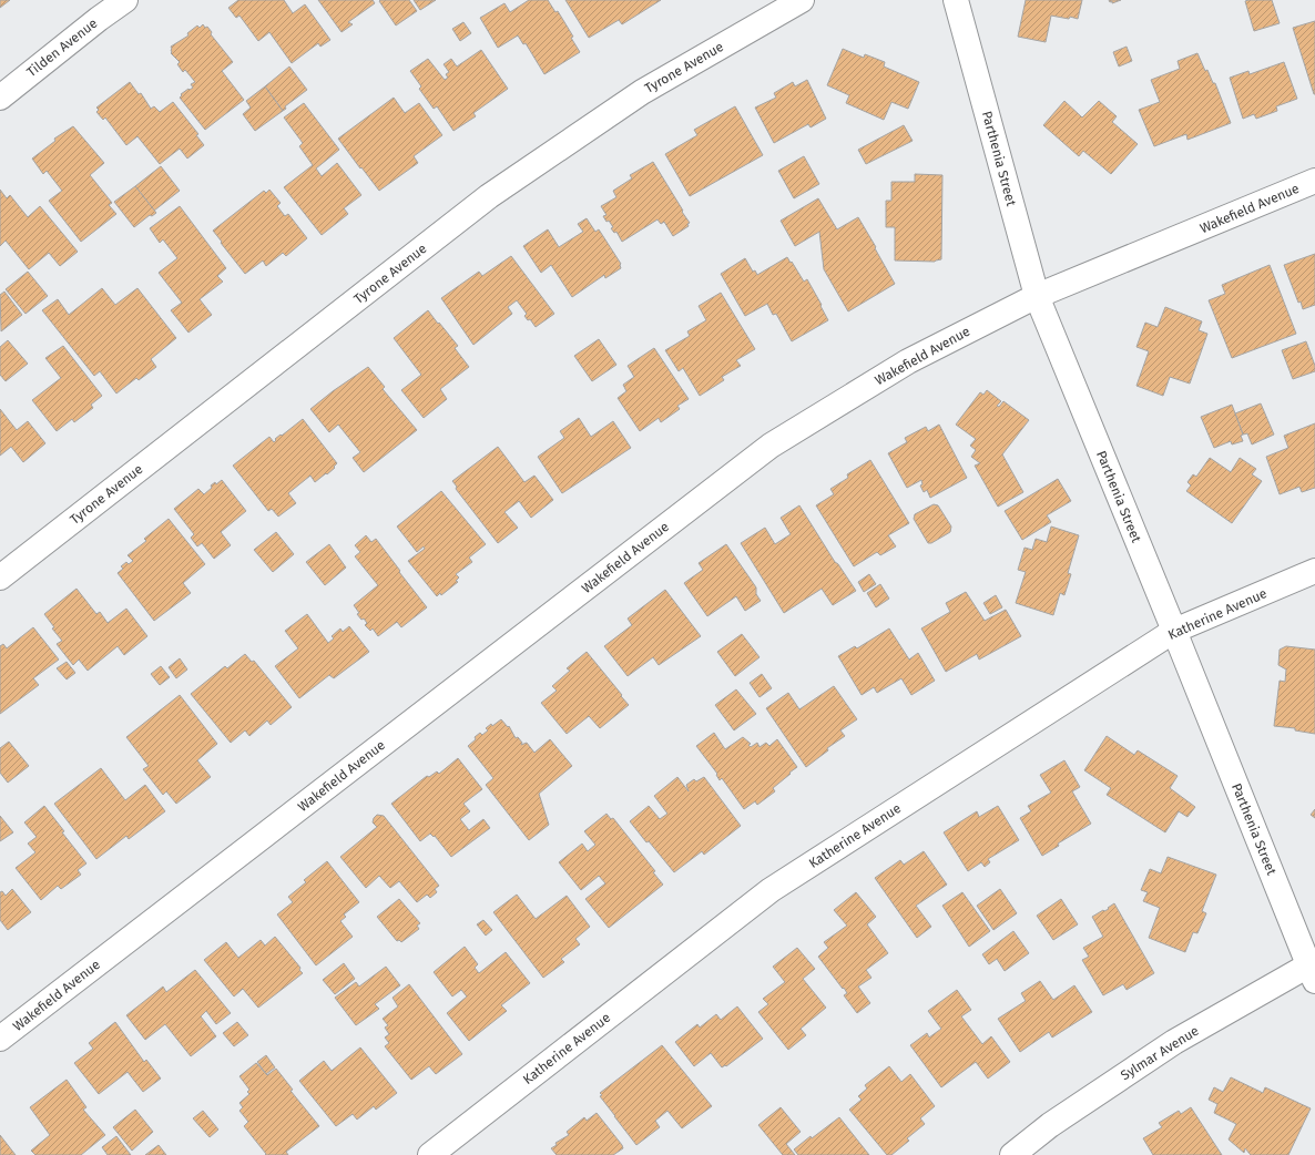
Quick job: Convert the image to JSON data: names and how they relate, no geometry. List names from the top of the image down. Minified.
{"streets":{"street":["Tilden Avenue","Tyrone Avenue","Parthenia Street","Wakefield Avenue","Katherine Avenue","Sylmar Avenue"]},"crossings":[["Parthenia Street","Wakefield Avenue"],["Parthenia Street","Katherine Avenue"],["Parthenia Street","Sylmar Avenue"]]}
